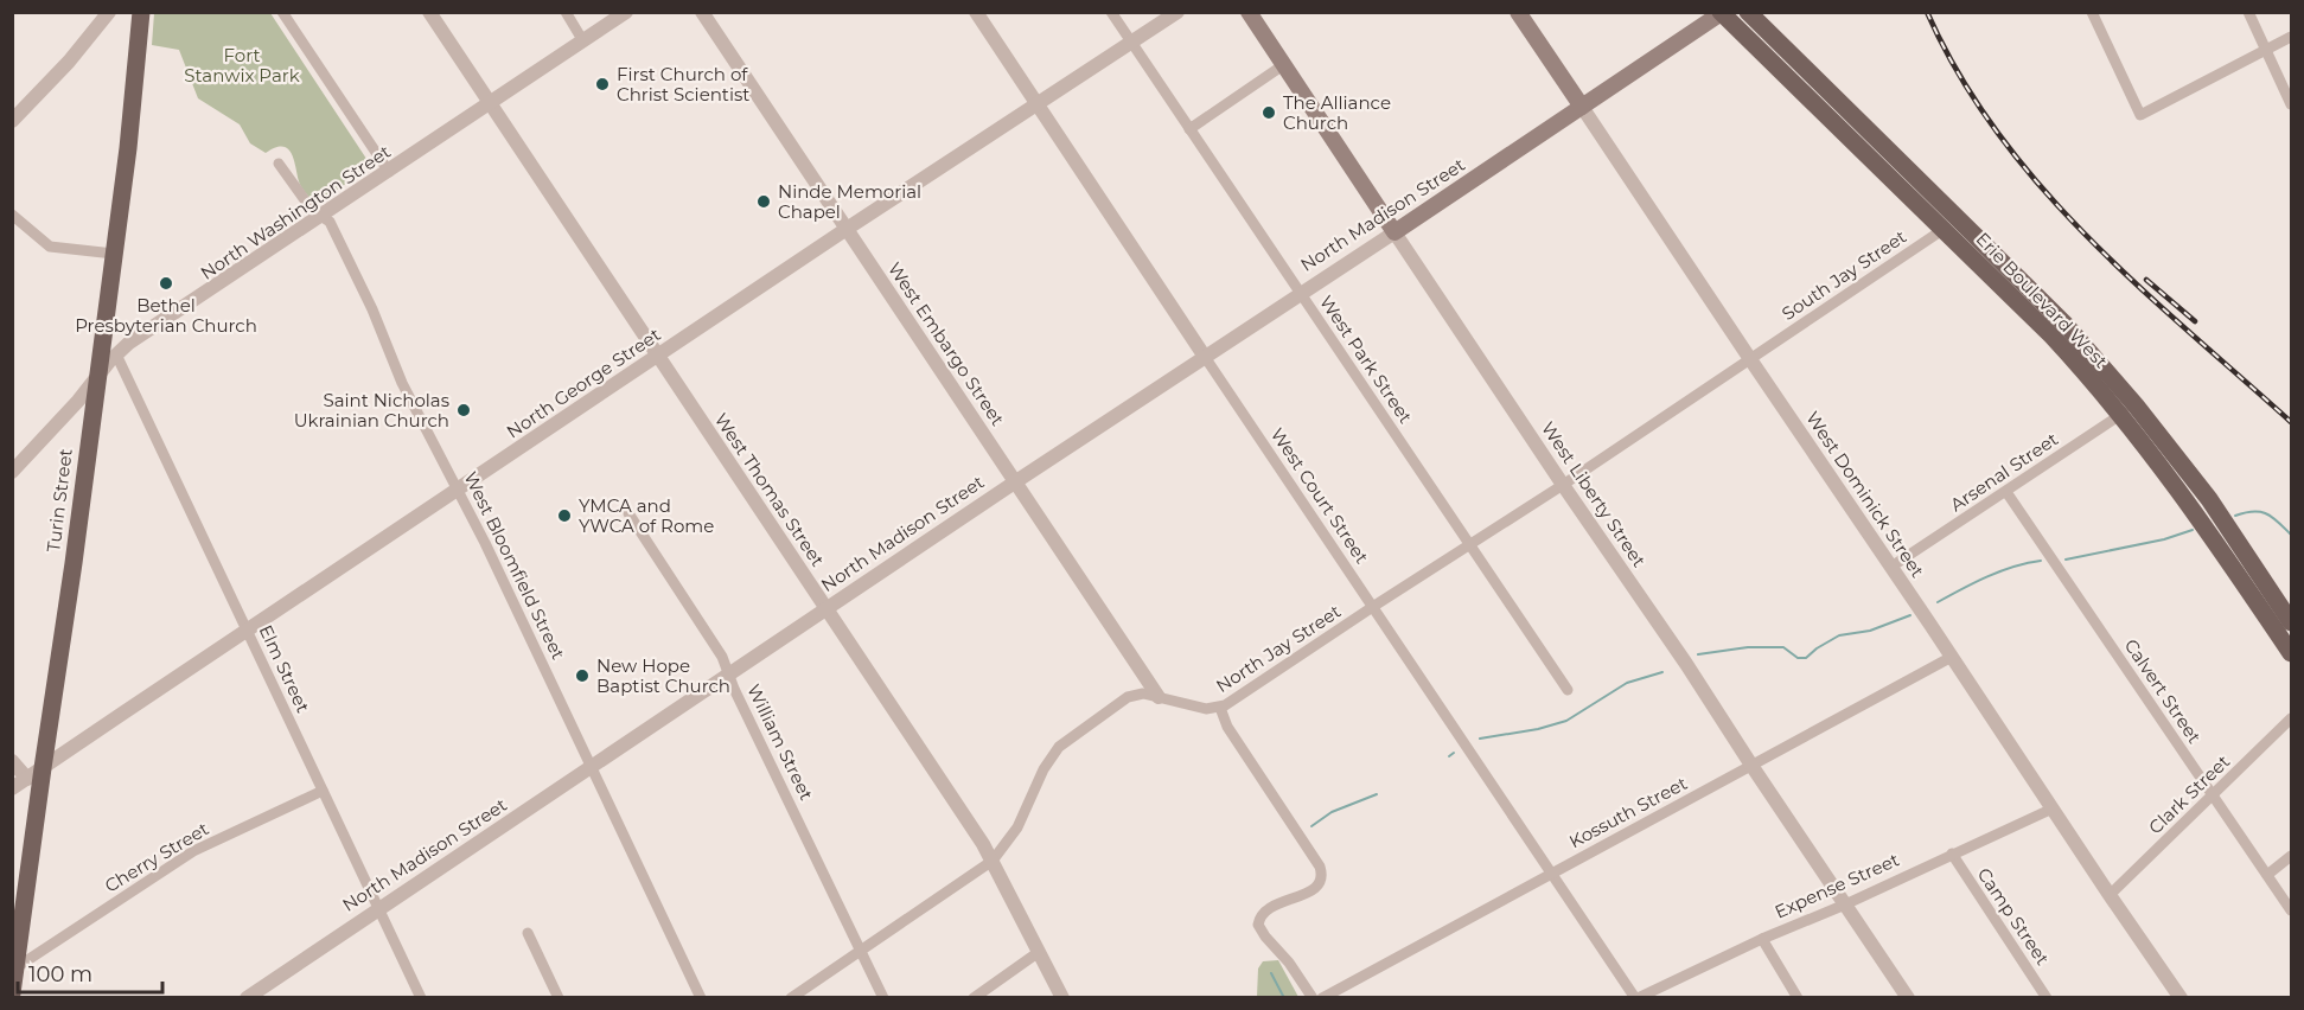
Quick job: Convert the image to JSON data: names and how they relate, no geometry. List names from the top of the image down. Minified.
{"streets":{"main road":["North Madison Street","Erie Boulevard West","West Liberty Street","West Dominick Street","Turin Street"],"street":["North Washington Street","South Jay Street","West Embargo Street","West Park Street","North George Street","Arsenal Street","West Thomas Street","West Court Street","West Bloomfield Street","North Jay Street","Elm Street","Calvert Street","William Street","Clark Street","Kossuth Street","Cherry Street","Expense Street","Camp Street"]},"crossings":[["North Washington Street","West Thomas Street"],["North Washington Street","Turin Street"],["North Washington Street","West Bloomfield Street"],["North Washington Street","Elm Street"],["North Madison Street","Erie Boulevard West"],["North Madison Street","West Embargo Street"],["North Madison Street","West Park Street"],["North Madison Street","West Thomas Street"],["North Madison Street","West Liberty Street"],["North Madison Street","West Dominick Street"],["North Madison Street","West Court Street"],["North Madison Street","West Bloomfield Street"],["North Madison Street","Elm Street"],["North Madison Street","William Street"],["South Jay Street","Erie Boulevard West"],["South Jay Street","West Dominick Street"],["South Jay Street","North Jay Street"],["Erie Boulevard West","Arsenal Street"],["West Embargo Street","North George Street"],["West Embargo Street","North Jay Street"],["West Park Street","North George Street"],["West Park Street","North Jay Street"],["North George Street","West Thomas Street"],["North George Street","West Court Street"],["North George Street","Turin Street"],["North George Street","West Bloomfield Street"],["North George Street","Elm Street"],["Arsenal Street","West Dominick Street"],["Arsenal Street","Calvert Street"],["West Thomas Street","North Jay Street"],["West Liberty Street","North Jay Street"],["West Liberty Street","Kossuth Street"],["West Liberty Street","Expense Street"],["West Dominick Street","North Jay Street"],["West Dominick Street","Clark Street"],["West Dominick Street","Kossuth Street"],["West Dominick Street","Expense Street"],["West Court Street","North Jay Street"],["West Court Street","Kossuth Street"],["West Court Street","Expense Street"],["Turin Street","Cherry Street"],["North Jay Street","William Street"],["Elm Street","Cherry Street"],["Calvert Street","Clark Street"],["Expense Street","Camp Street"]],"parks":["Fort Stanwix Park"],"places":["First Church of Christ Scientist","The Alliance Church","Ninde Memorial Chapel","Bethel Presbyterian Church","Saint Nicholas Ukrainian Church","YMCA and YWCA of Rome","New Hope Baptist Church"],"scale_bar":"100 m"}
